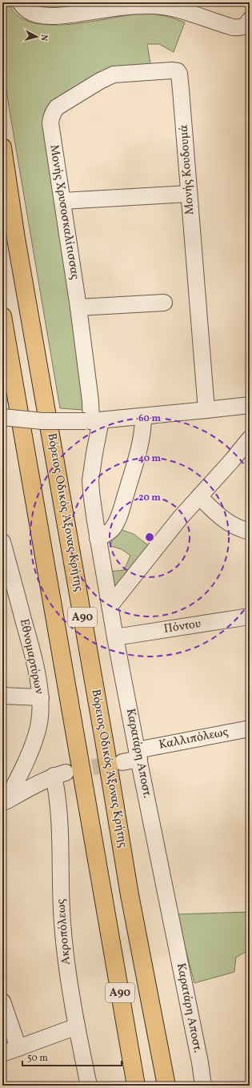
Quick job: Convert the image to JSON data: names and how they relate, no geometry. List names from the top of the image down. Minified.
{"streets":{"highway":["Βόρειος Οδικός Άξονας Κρήτης","Α90"],"street":["Μονής Κουδουμά","Μονής Χρυσοσκαλίτισσας","Πόντου","Εθνομαρτύρων","Καλλιπόλεως","Καρατάρη Αποστ.","Ακροπόλεως"]},"crossings":[["Μονής Κουδουμά","Μονής Χρυσοσκαλίτισσας"],["Μονής Χρυσοσκαλίτισσας","Καρατάρη Αποστ."],["Πόντου","Καρατάρη Αποστ."],["Εθνομαρτύρων","Ακροπόλεως"],["Καλλιπόλεως","Καρατάρη Αποστ."]],"scale_bar":"50 m","north":"right","rings":["60 m","40 m","20 m"]}
